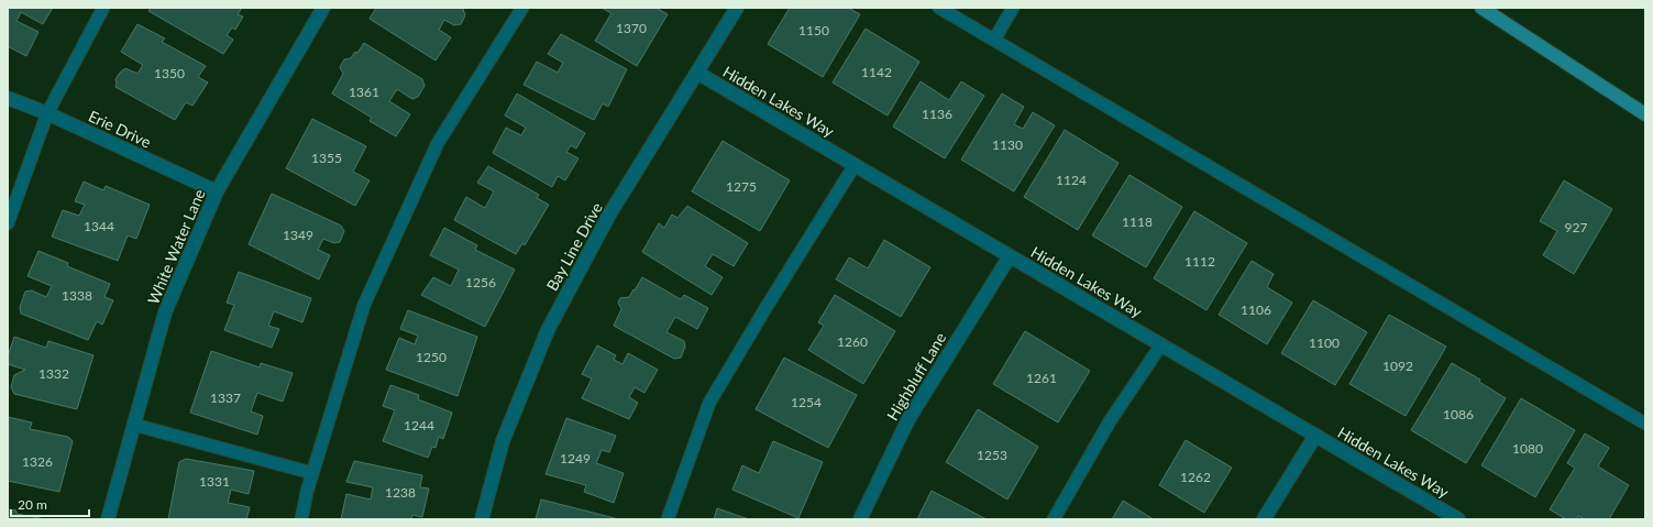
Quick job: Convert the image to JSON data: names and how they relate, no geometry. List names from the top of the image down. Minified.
{"streets":{"street":["Hidden Lakes Way","Erie Drive","White Water Lane","Bay Line Drive","Highbluff Lane"]},"crossings":[["Hidden Lakes Way","Bay Line Drive"],["Hidden Lakes Way","Highbluff Lane"],["Erie Drive","White Water Lane"]],"house_numbers":["1370","1150","1142","1350","1361","1136","1130","1355","1124","1275","1118","1344","927","1349","1112","1256","1338","1106","1260","1100","1250","1092","1332","1261","1337","1254","1086","1244","1080","1253","1249","1326","1262","1331","1238"],"scale_bar":"20 m"}
